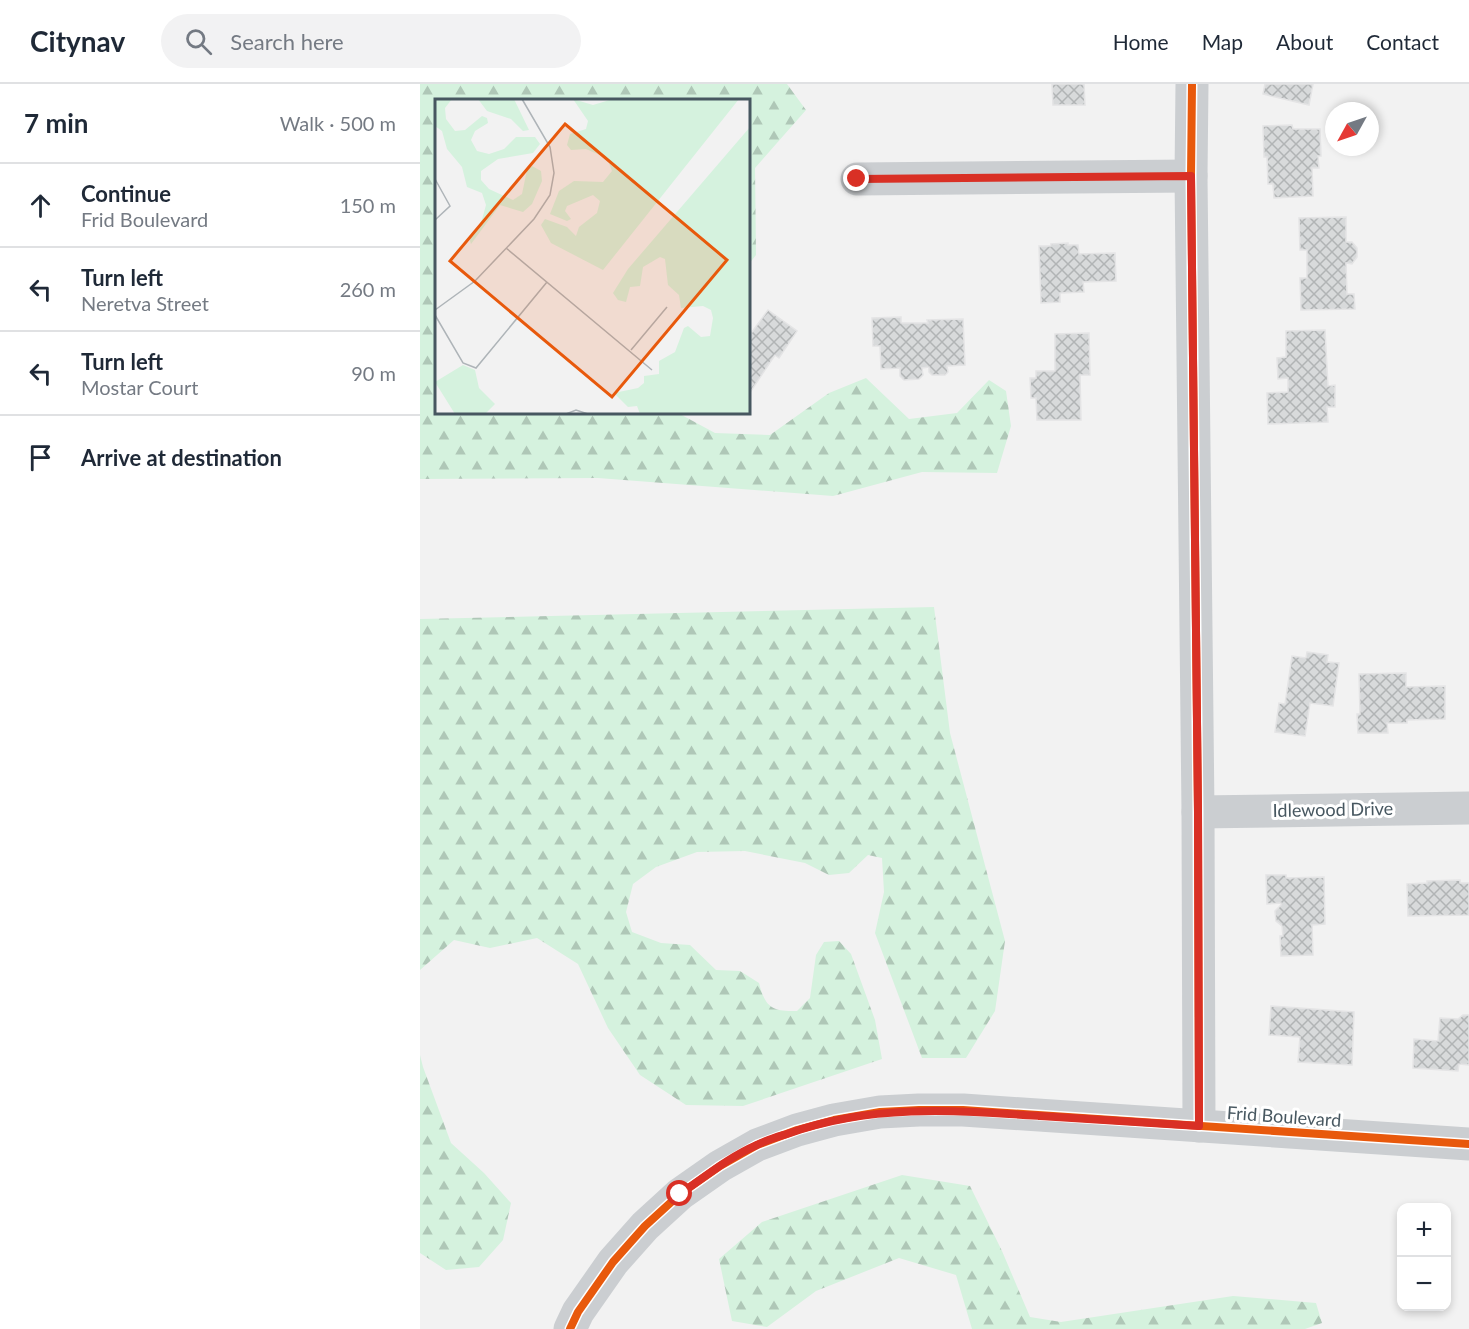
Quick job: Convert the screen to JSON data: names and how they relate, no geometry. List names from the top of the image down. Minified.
{"streets":{"street":["Idlewood Drive","Frid Boulevard"]},"north":"bottom left","page":{"header":"Citynav","search":"Search here","nav":["Home","Map","About","Contact"],"heading":["7 min","Walk · 500 m"],"list":[["Continue","Frid Boulevard","150 m"],["Turn left","Neretva Street","260 m"],["Turn left","Mostar Court","90 m"],"Arrive at destination"],"map_buttons":["+","−"]}}
